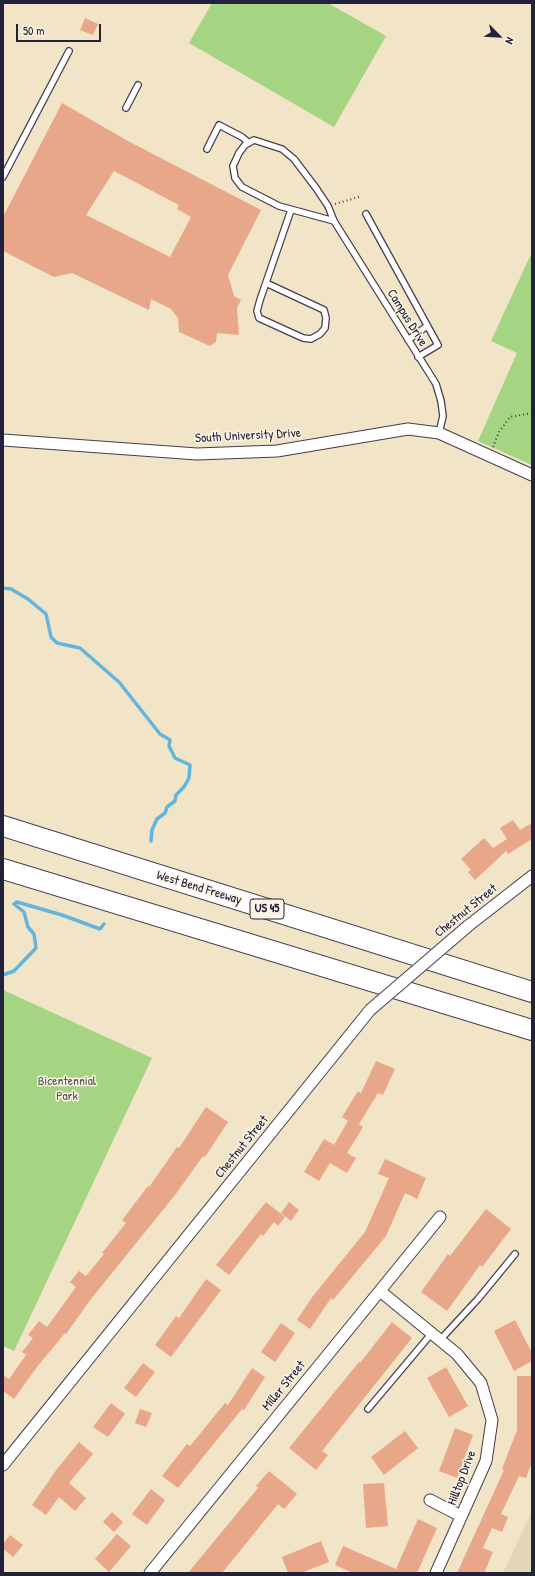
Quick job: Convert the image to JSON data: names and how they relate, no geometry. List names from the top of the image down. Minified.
{"streets":{"highway":["West Bend Freeway","US 45"],"street":["South University Drive","Chestnut Street","Miller Street","Hilltop Drive"],"lane":["Campus Drive"]},"crossings":[["Campus Drive","South University Drive"],["Miller Street","Hilltop Drive"]],"parks":["Bicentennial Park"],"scale_bar":"50 m","north":"bottom right"}
